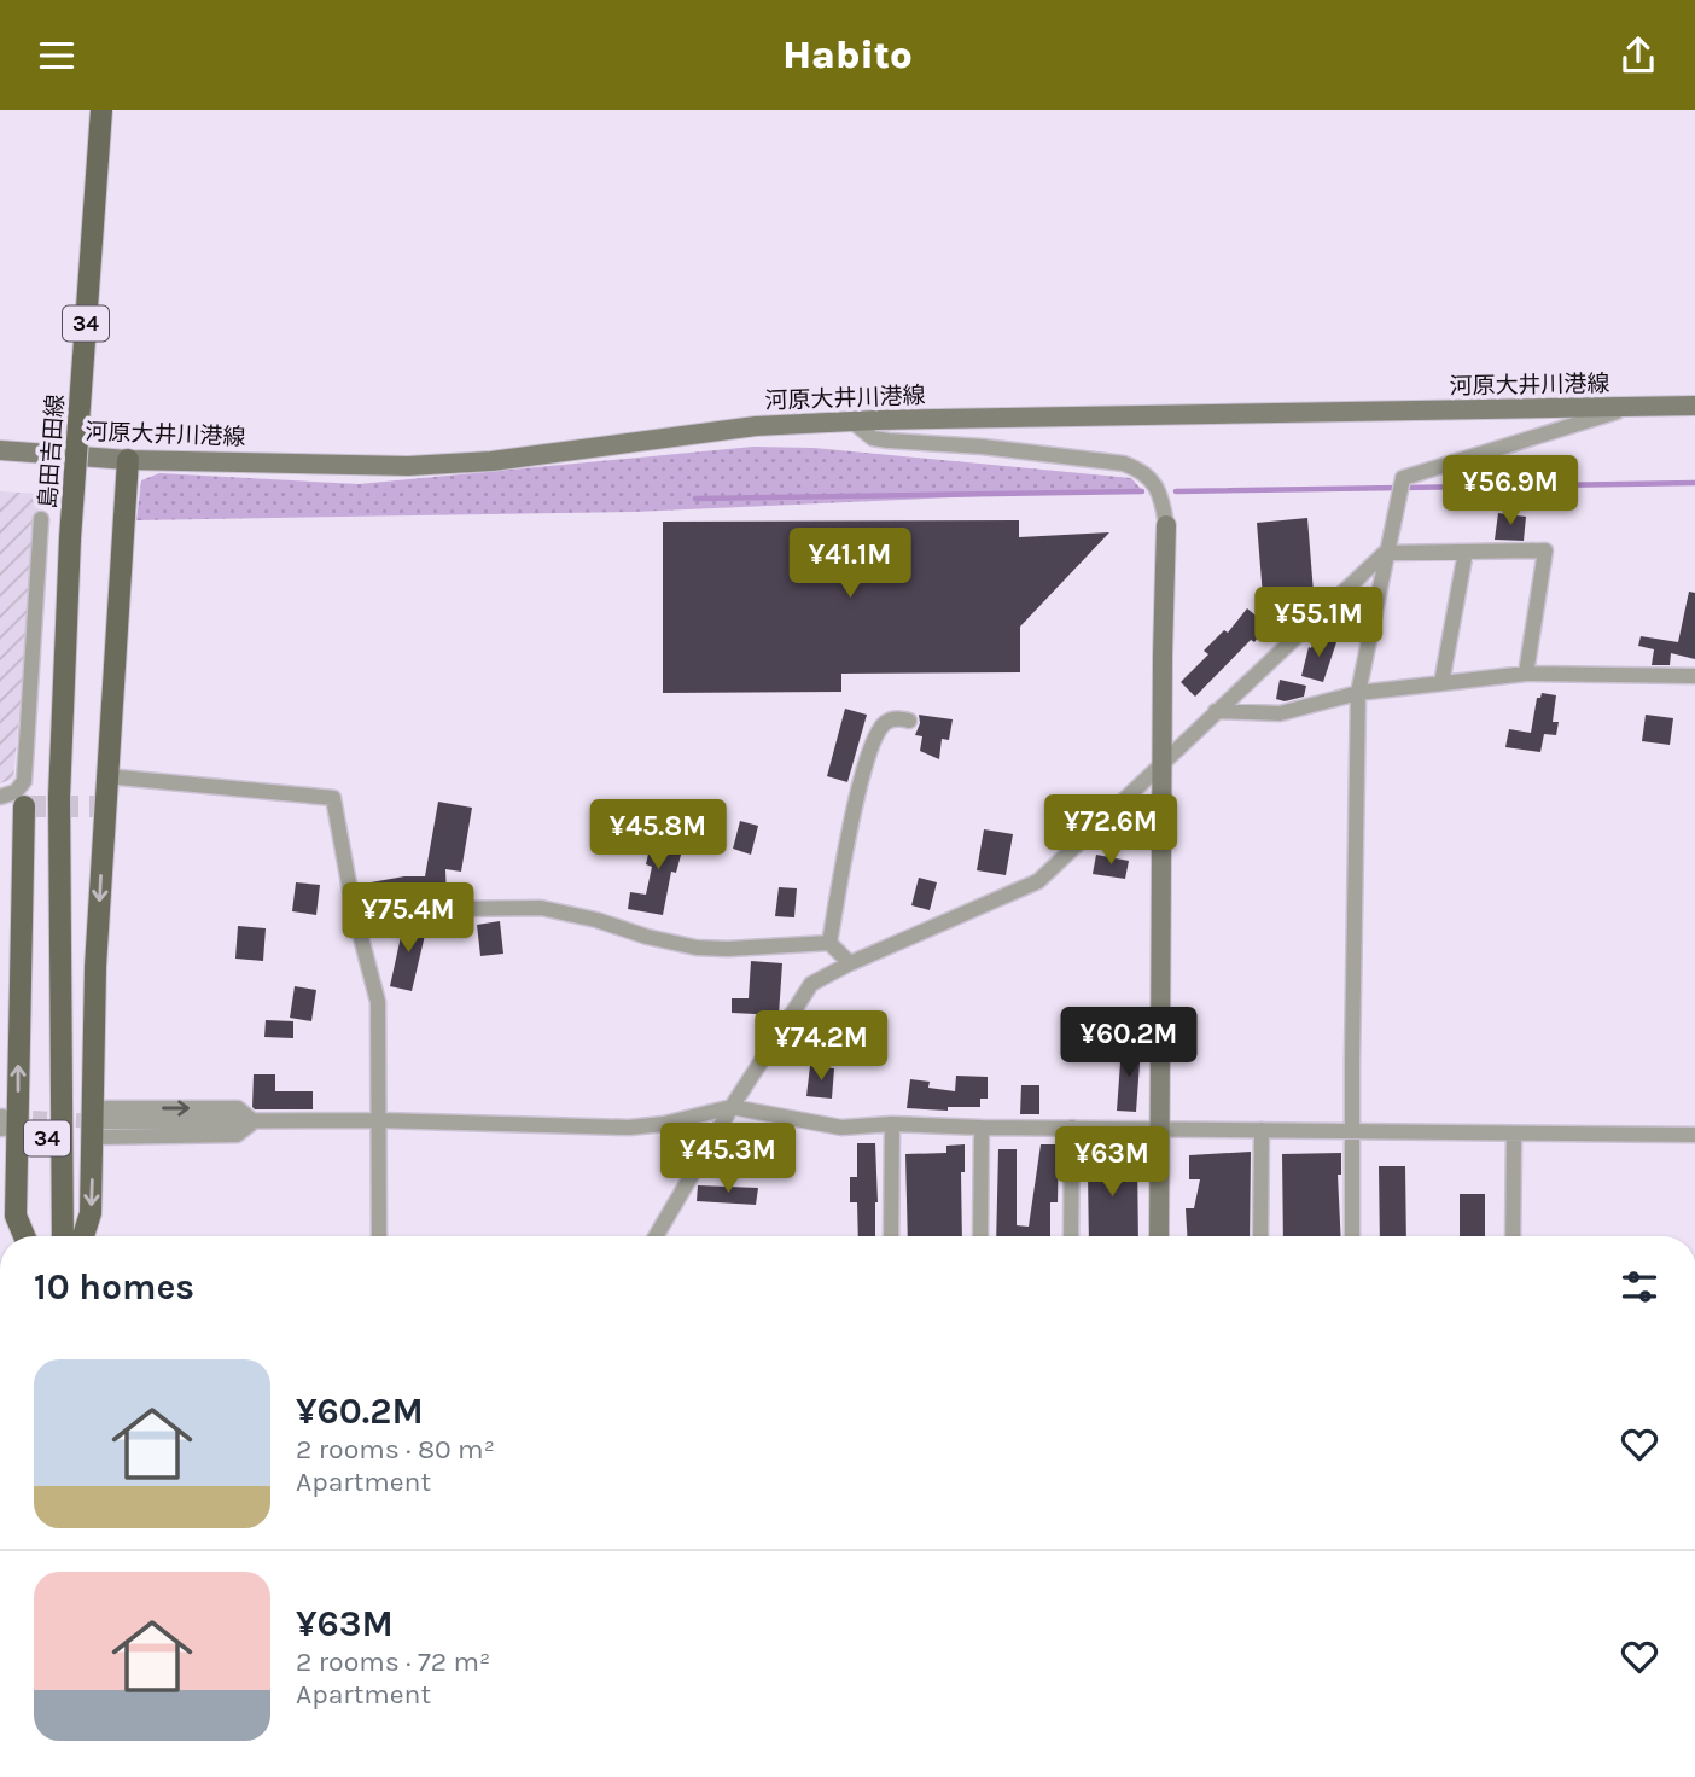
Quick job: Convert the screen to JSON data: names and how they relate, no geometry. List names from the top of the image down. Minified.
{"streets":{"main road":["34","河原大井川港線","島田吉田線"]},"page":{"header":"Habito","price":["¥56.9M","¥41.1M","¥55.1M","¥72.6M","¥45.8M","¥75.4M","¥60.2M","¥74.2M","¥45.3M","¥63M"],"heading":"10 homes","list":[{"name":"¥60.2M","note":"2 rooms · 80 m² · Apartment"},{"name":"¥63M","note":"2 rooms · 72 m² · Apartment"}]}}
